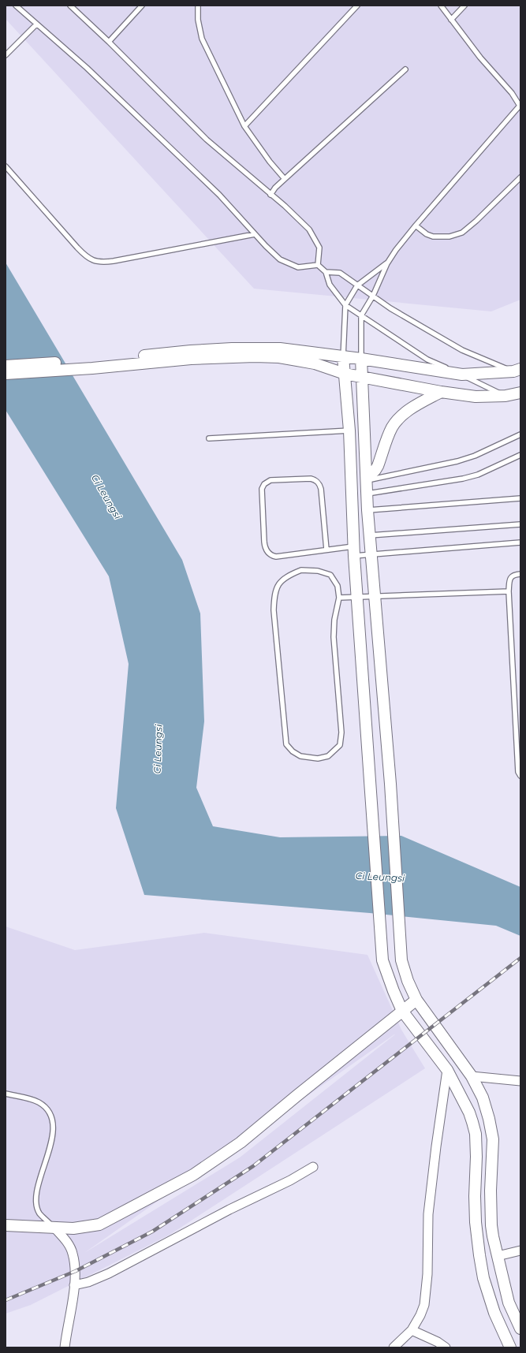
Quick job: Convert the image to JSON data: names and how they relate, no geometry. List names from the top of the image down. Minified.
{"water":["Ci Leungsi"]}
